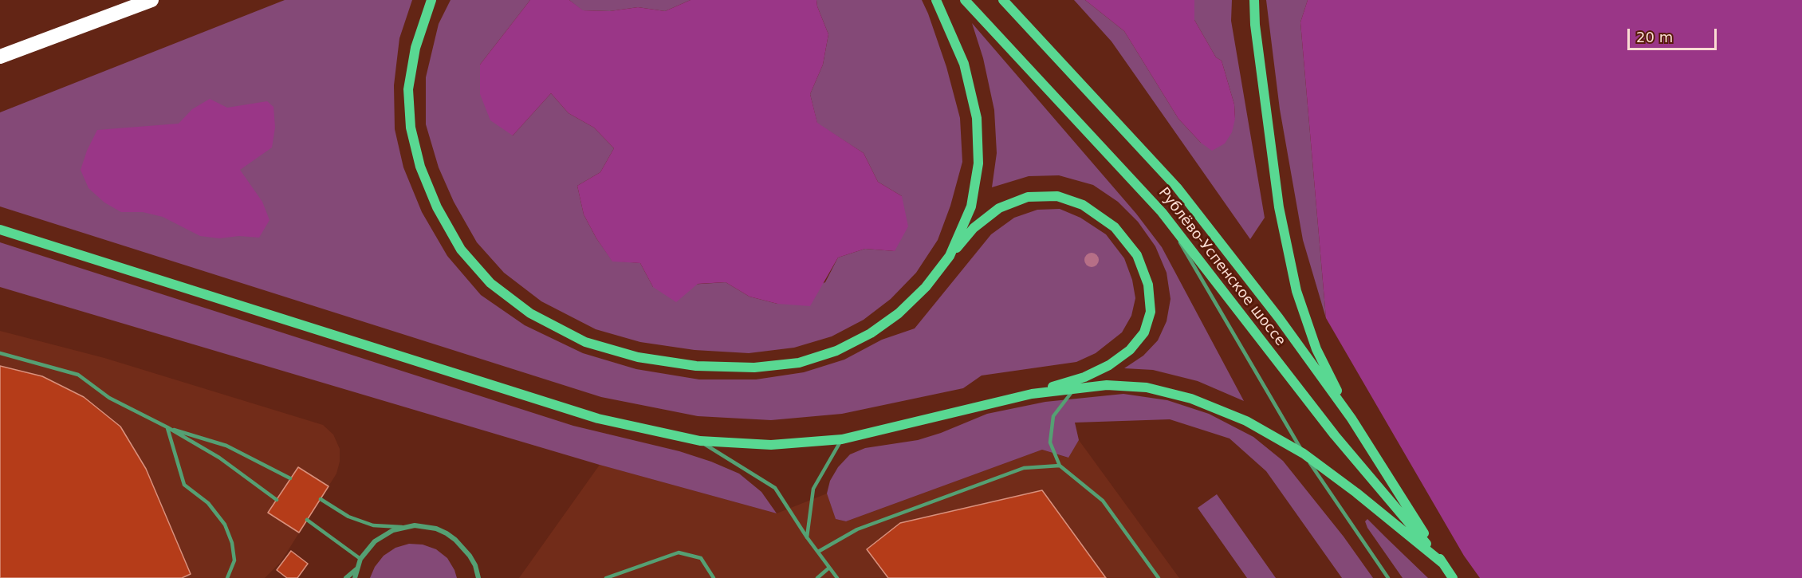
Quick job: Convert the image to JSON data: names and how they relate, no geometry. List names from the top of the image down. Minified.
{"streets":{"main road":["Рублёво-Успенское шоссе"]},"scale_bar":"20 m"}
